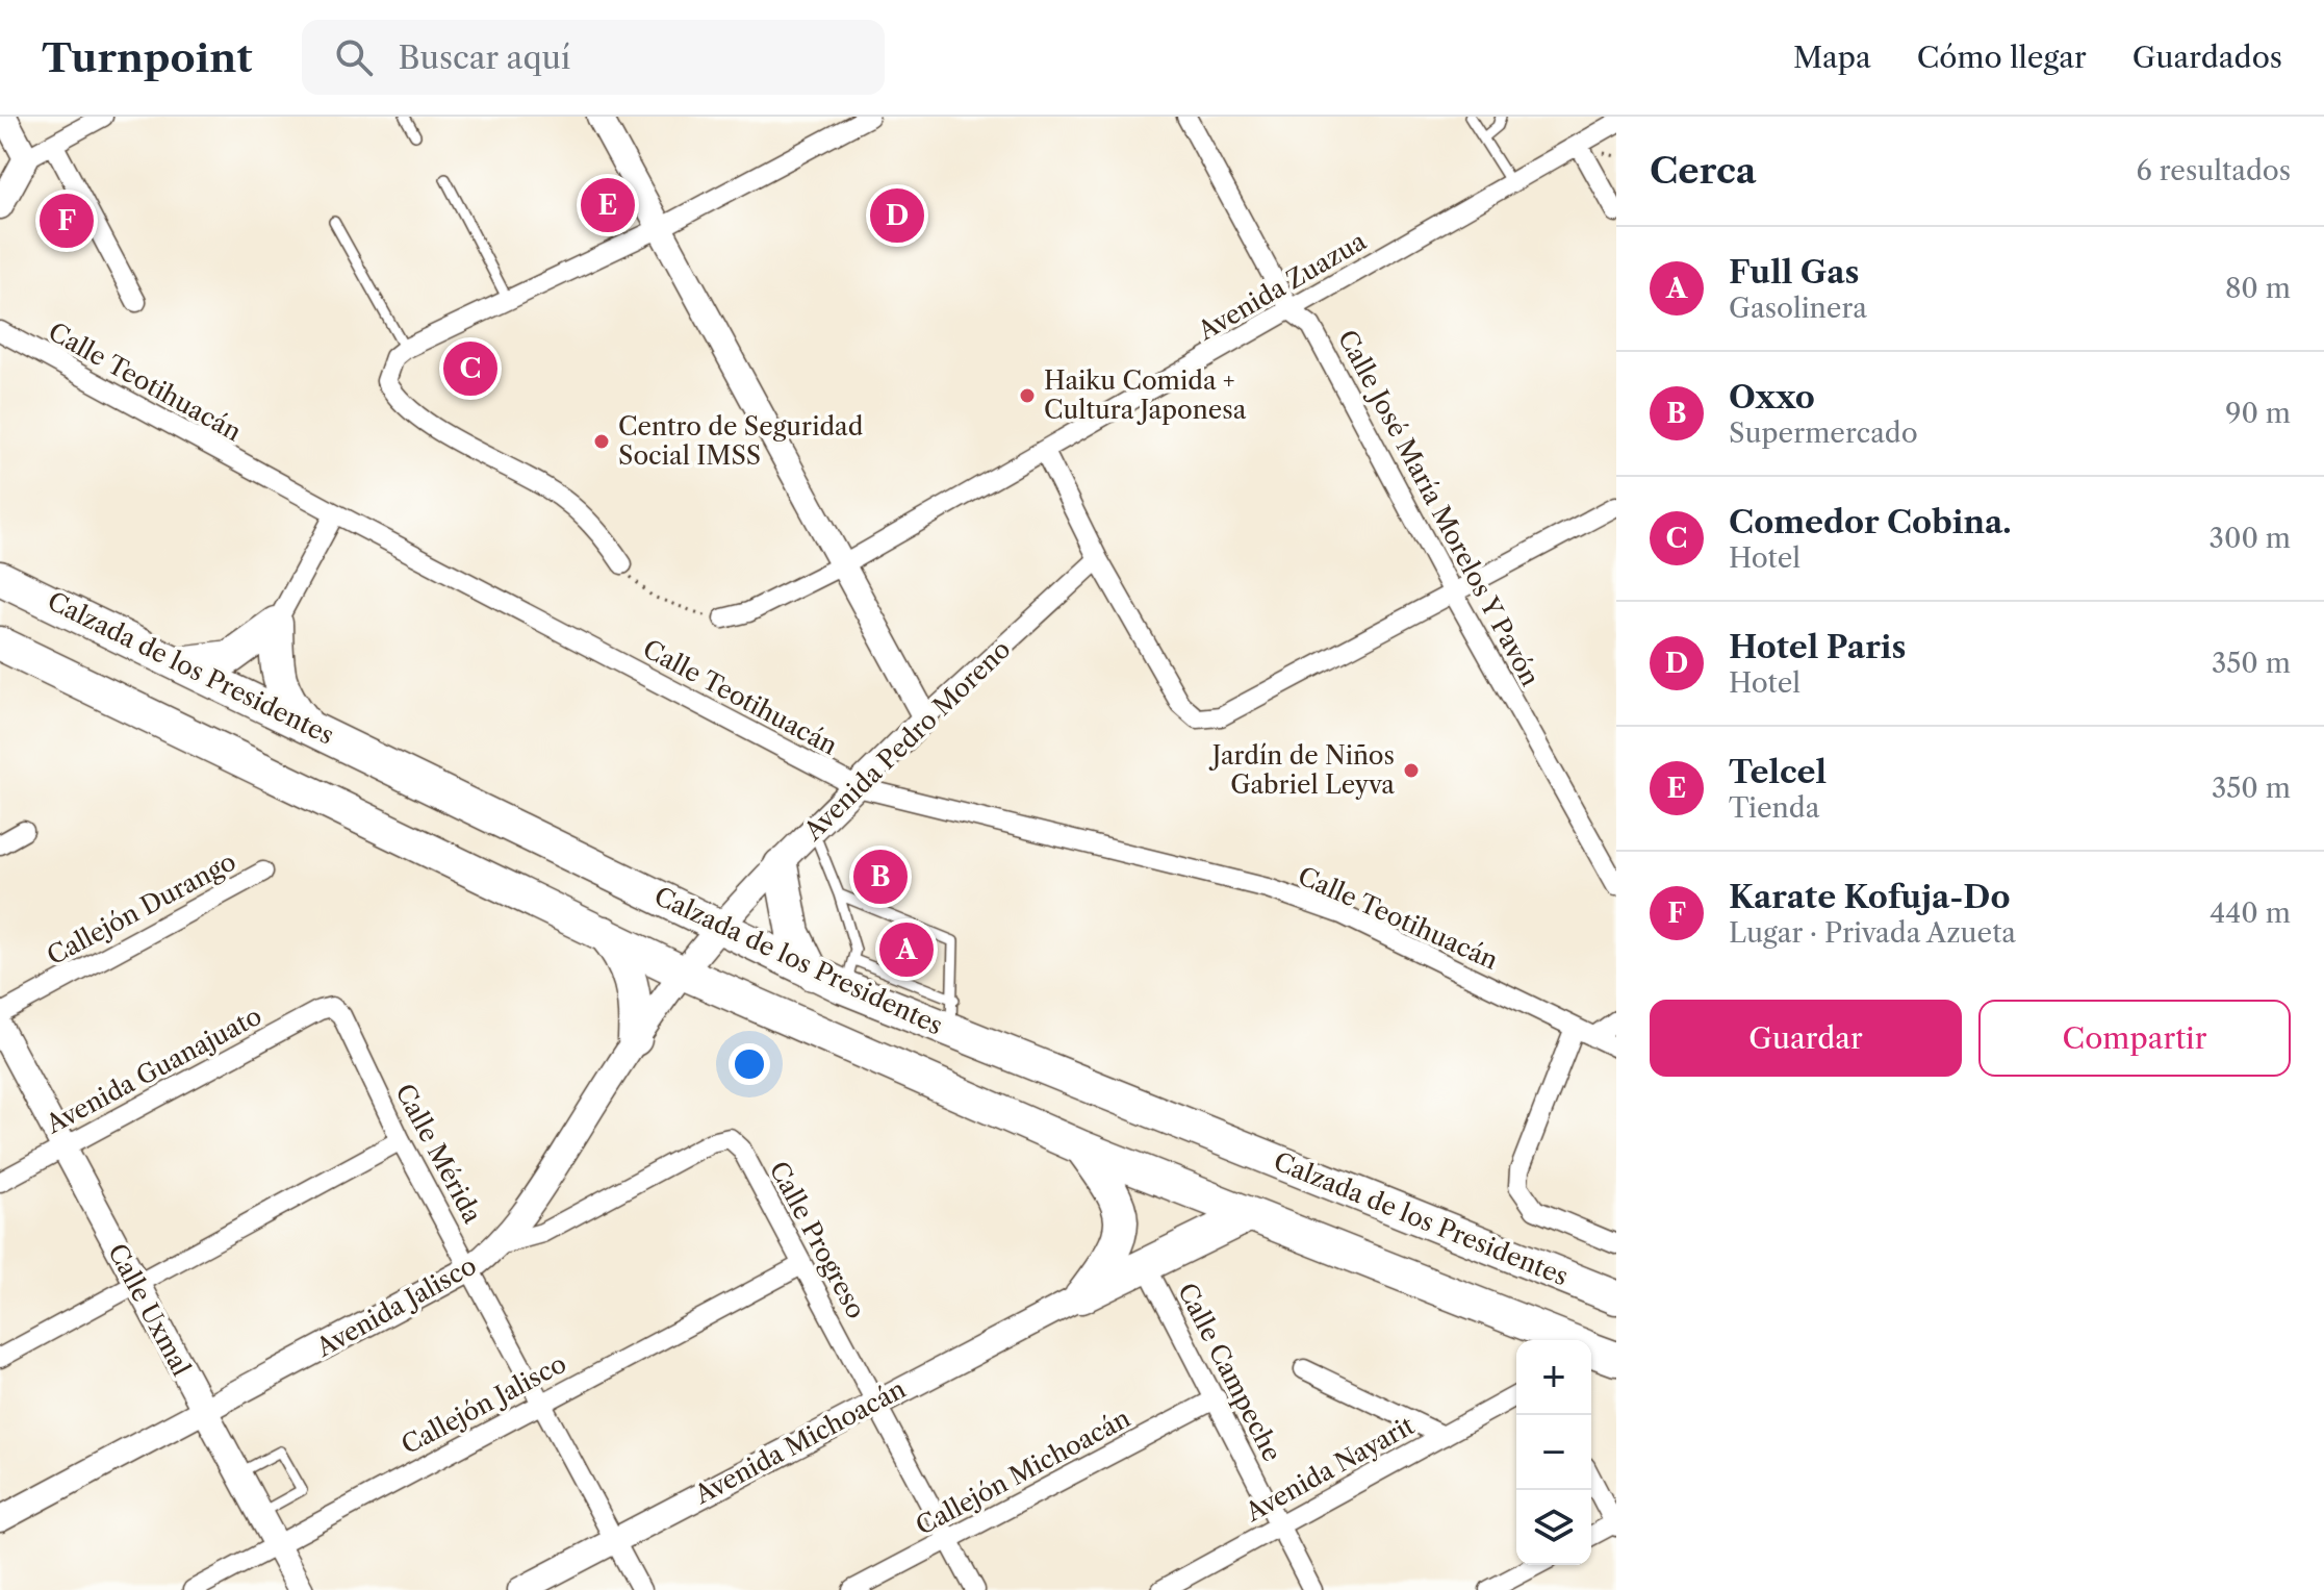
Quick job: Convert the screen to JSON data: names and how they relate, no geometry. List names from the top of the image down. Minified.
{"streets":{"highway":["Calzada de los Presidentes"],"street":["Avenida Zuazua","Calle Teotihuacán","Calle José María Morelos Y Pavón","Avenida Pedro Moreno","Callejón Durango","Avenida Guanajuato","Calle Mérida","Calle Progreso","Avenida Jalisco","Calle Uxmal","Calle Campeche","Callejón Jalisco","Avenida Michoacán","Avenida Nayarit","Callejón Michoacán"]},"crossings":[["Avenida Zuazua","Calle José María Morelos Y Pavón"],["Calle Teotihuacán","Avenida Pedro Moreno"],["Calzada de los Presidentes","Avenida Pedro Moreno"],["Avenida Pedro Moreno","Avenida Jalisco"],["Avenida Guanajuato","Calle Mérida"],["Avenida Guanajuato","Calle Uxmal"],["Calle Mérida","Avenida Jalisco"],["Calle Mérida","Callejón Jalisco"],["Calle Mérida","Avenida Michoacán"],["Calle Progreso","Avenida Jalisco"],["Calle Progreso","Callejón Jalisco"],["Calle Progreso","Avenida Michoacán"],["Calle Progreso","Callejón Michoacán"],["Avenida Jalisco","Calle Uxmal"],["Calle Uxmal","Callejón Jalisco"],["Calle Campeche","Avenida Nayarit"],["Calle Campeche","Callejón Michoacán"]],"places":["Haiku Comida + Cultura Japonesa","Centro de Seguridad Social IMSS","Jardín de Niños Gabriel Leyva"],"page":{"header":"Turnpoint","search":"Buscar aquí","nav":["Mapa","Cómo llegar","Guardados"],"heading":["Cerca","6 resultados"],"pins":["E","D","F","C","B","A"],"list":[{"mark":"A","name":"Full Gas","note":"Gasolinera","value":"80 m"},{"mark":"B","name":"Oxxo","note":"Supermercado","value":"90 m"},{"mark":"C","name":"Comedor Cobina.","note":"Hotel","value":"300 m"},{"mark":"D","name":"Hotel Paris","note":"Hotel","value":"350 m"},{"mark":"E","name":"Telcel","note":"Tienda","value":"350 m"},{"mark":"F","name":"Karate Kofuja-Do","note":"Lugar · Privada Azueta","value":"440 m"}],"buttons":["Guardar","Compartir"],"map_buttons":["+","−"]}}
